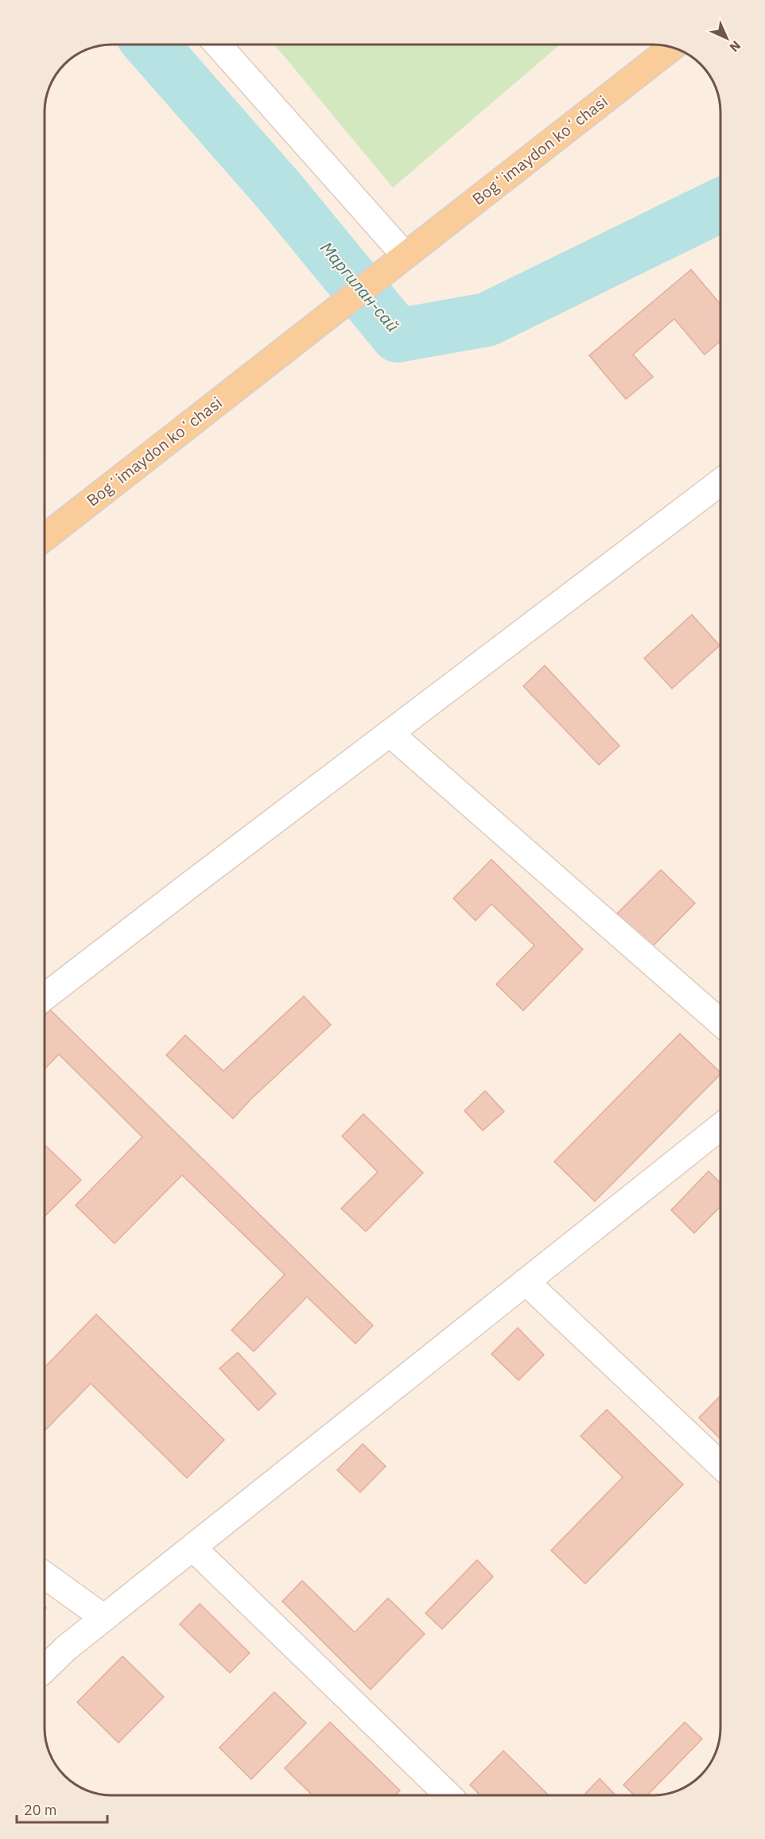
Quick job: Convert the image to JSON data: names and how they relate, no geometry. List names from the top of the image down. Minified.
{"streets":{"main road":["Bogʻimaydon koʻchasi"]},"water":["Маргилан-сай"],"scale_bar":"20 m","north":"bottom right"}
